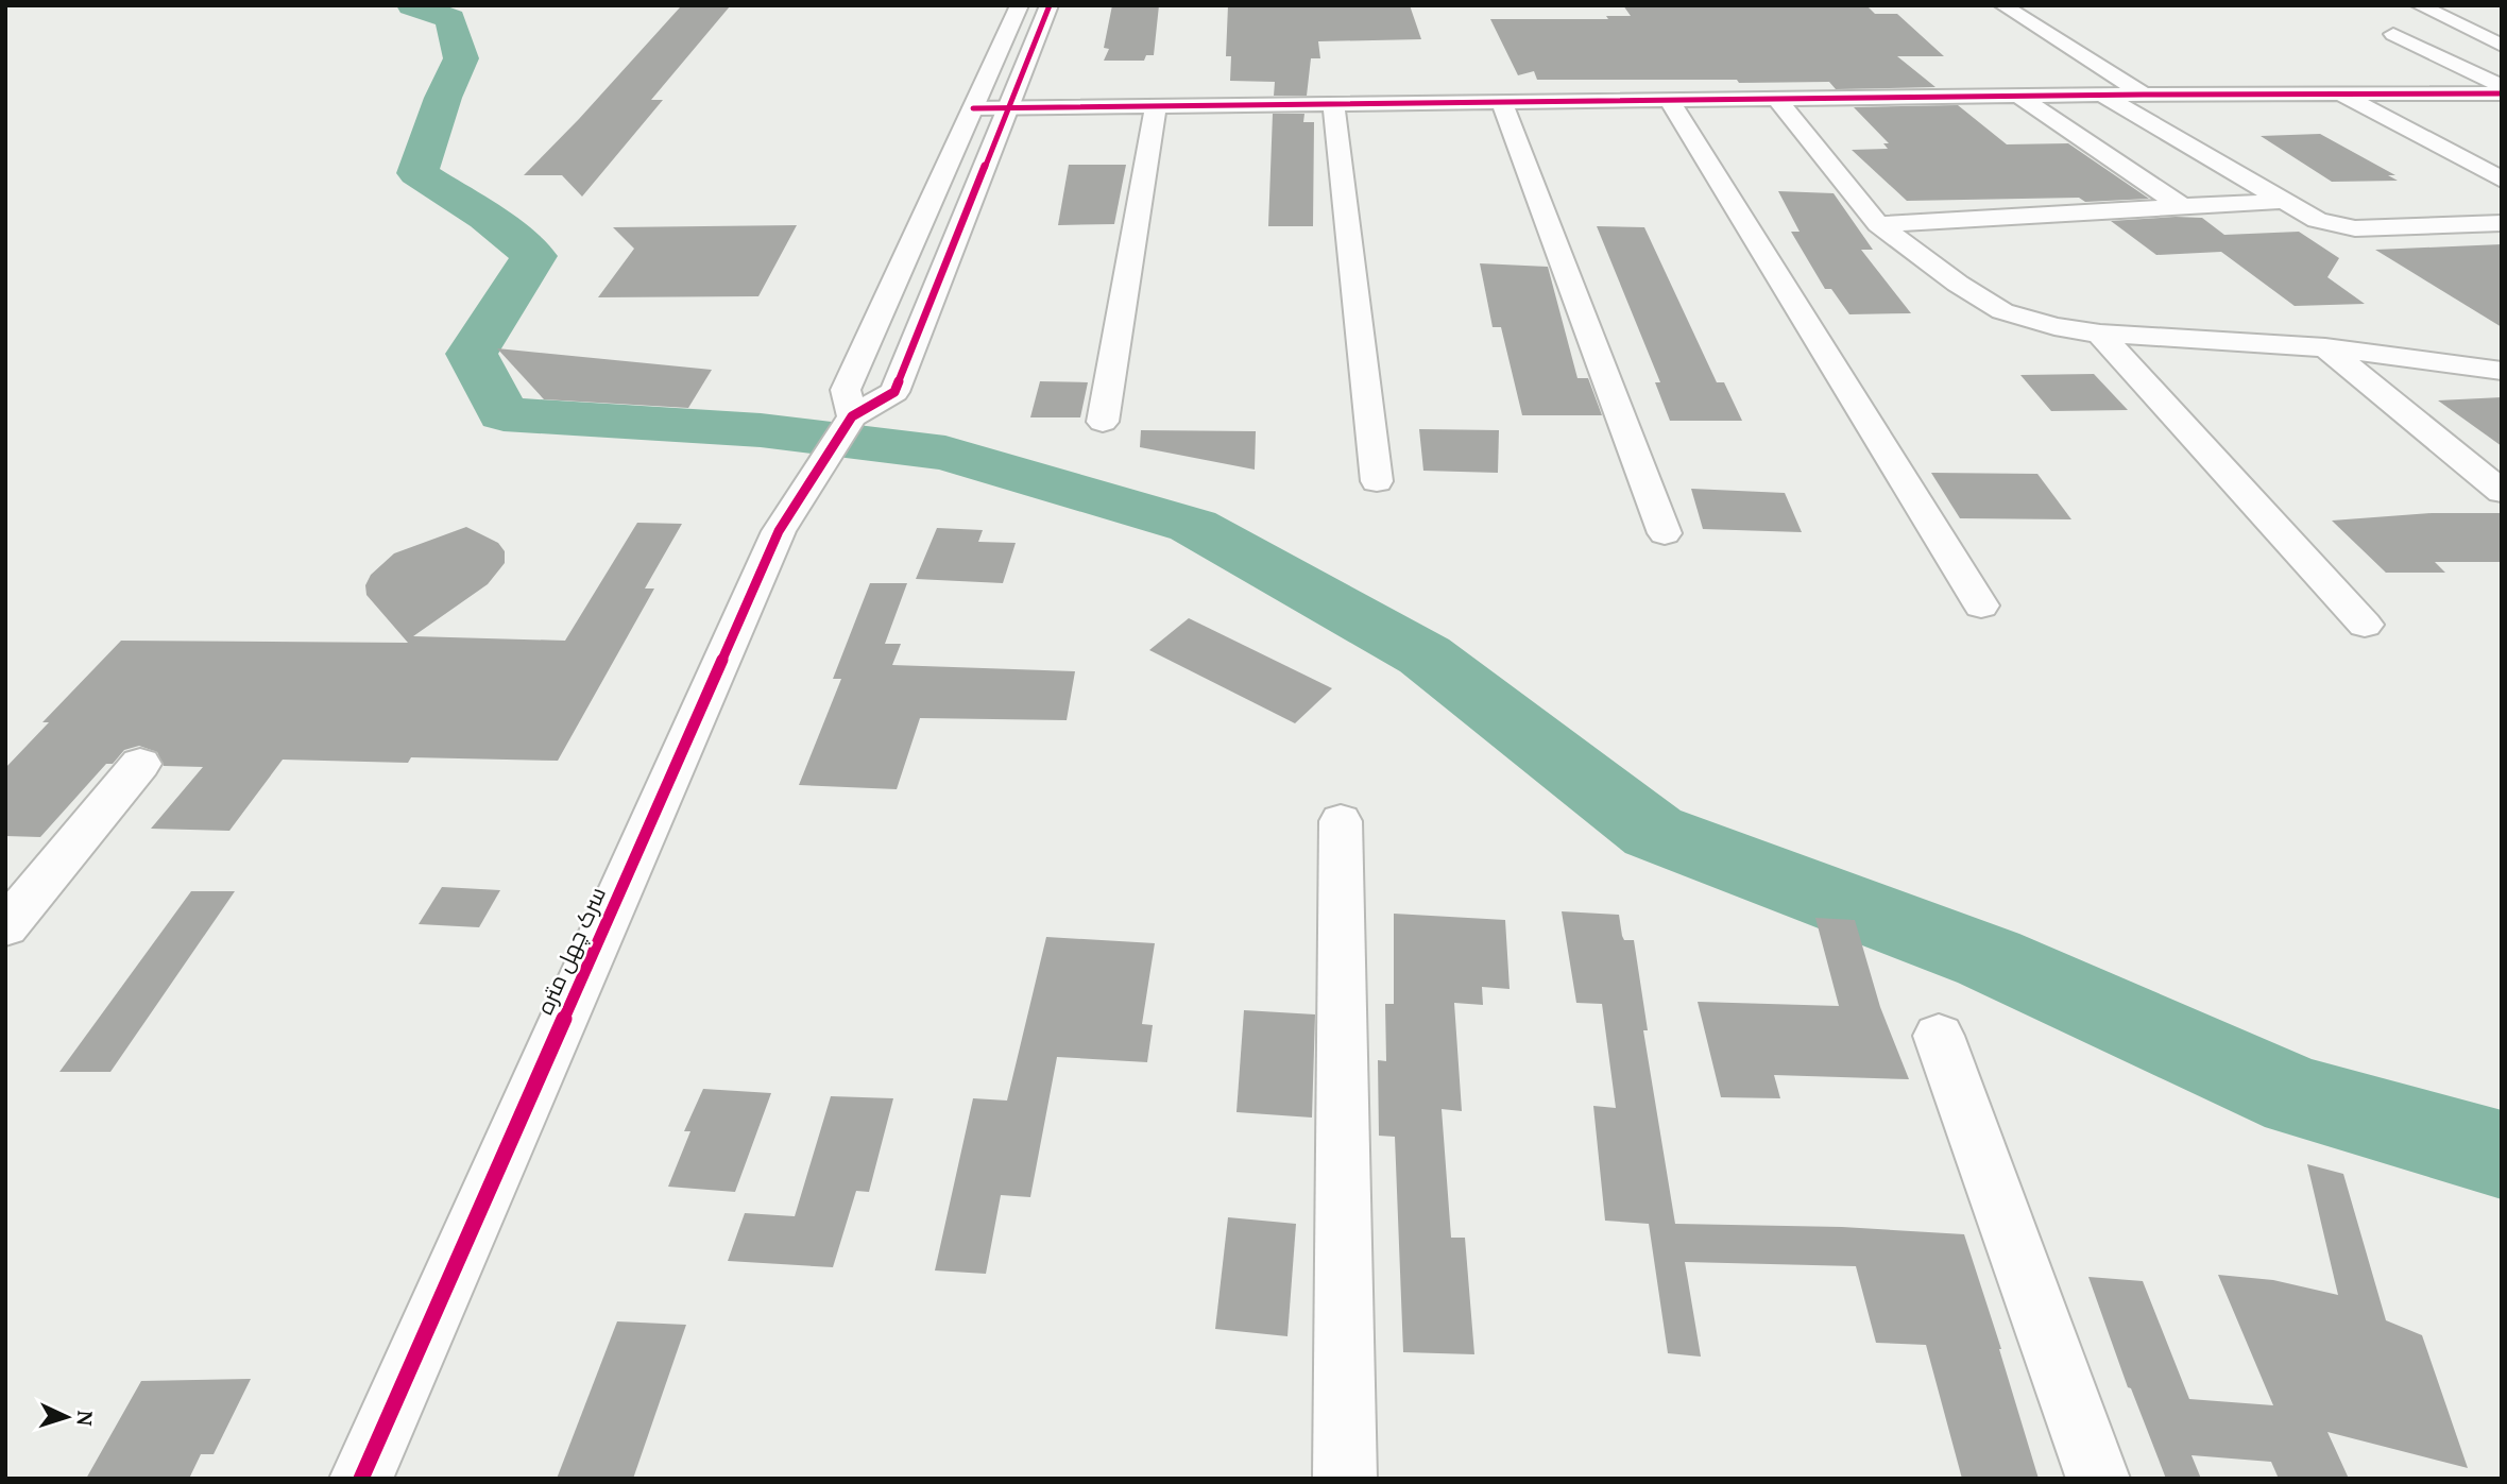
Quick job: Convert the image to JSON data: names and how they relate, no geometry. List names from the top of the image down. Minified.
{"streets":{"street":["سرک چهل متره"]},"north":"right"}
